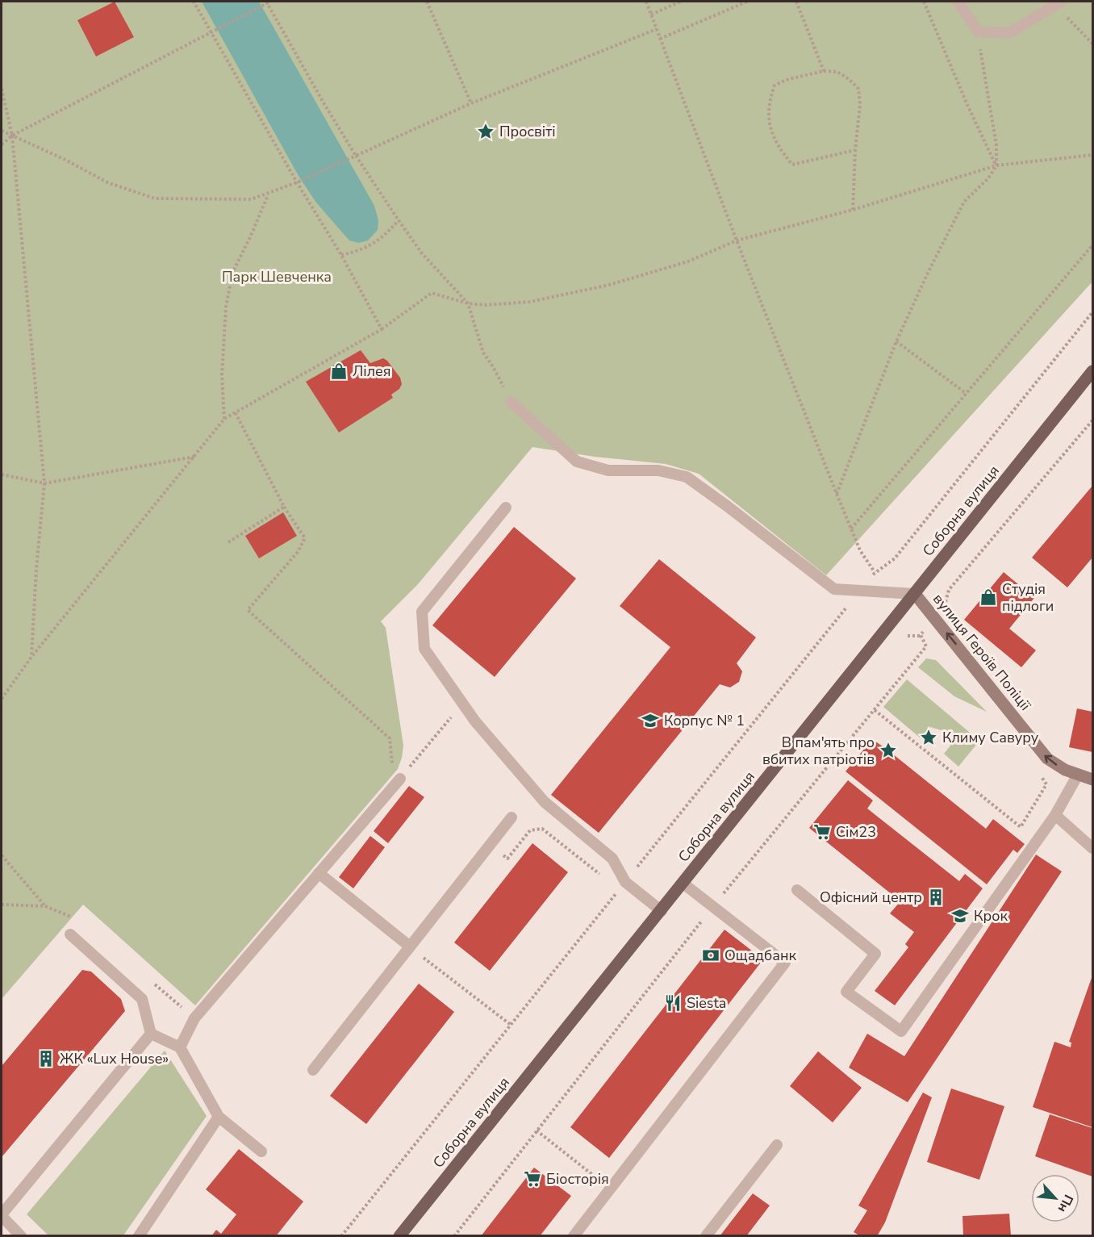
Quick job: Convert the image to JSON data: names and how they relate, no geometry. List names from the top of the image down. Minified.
{"streets":{"main road":["Соборна вулиця"],"street":["вулиця Героїв Поліції"]},"crossings":[["Соборна вулиця","вулиця Героїв Поліції"]],"one_way":["вулиця Героїв Поліції"],"parks":["Парк Шевченка"],"places":{"place":["Просвіті","Климу Савуру","В пам'ять про вбитих патріотів"],"shop":["Лілея","Студія підлоги"],"school or university":["Корпус № 1","Крок"],"supermarket":["Сім23","Біосторія"],"building":["Офісний центр","ЖК «Lux House»"],"bank":["Ощадбанк"],"restaurant":["Siesta"]},"north":"bottom right"}
